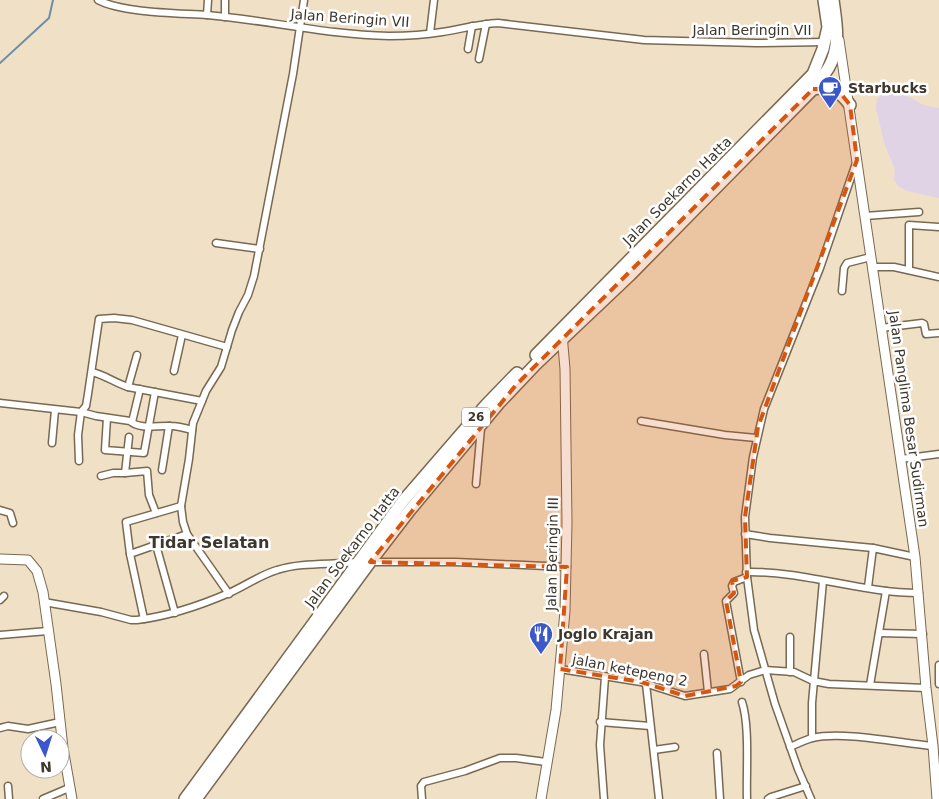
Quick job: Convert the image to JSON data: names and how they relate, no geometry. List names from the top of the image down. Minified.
{"streets":{"highway":["Jalan Soekarno Hatta","26"],"main road":["Jalan Panglima Besar Sudirman","Jalan Beringin III"],"street":["Jalan Beringin VII","jalan ketepeng 2"]},"crossings":[["Jalan Beringin VII","26"],["Jalan Soekarno Hatta","26"],["Jalan Soekarno Hatta","Jalan Beringin III"],["Jalan Beringin III","jalan ketepeng 2"]],"districts":["Tidar Selatan"],"places":{"cafe":["Starbucks"],"restaurant":["Joglo Krajan"]},"north":"bottom"}
